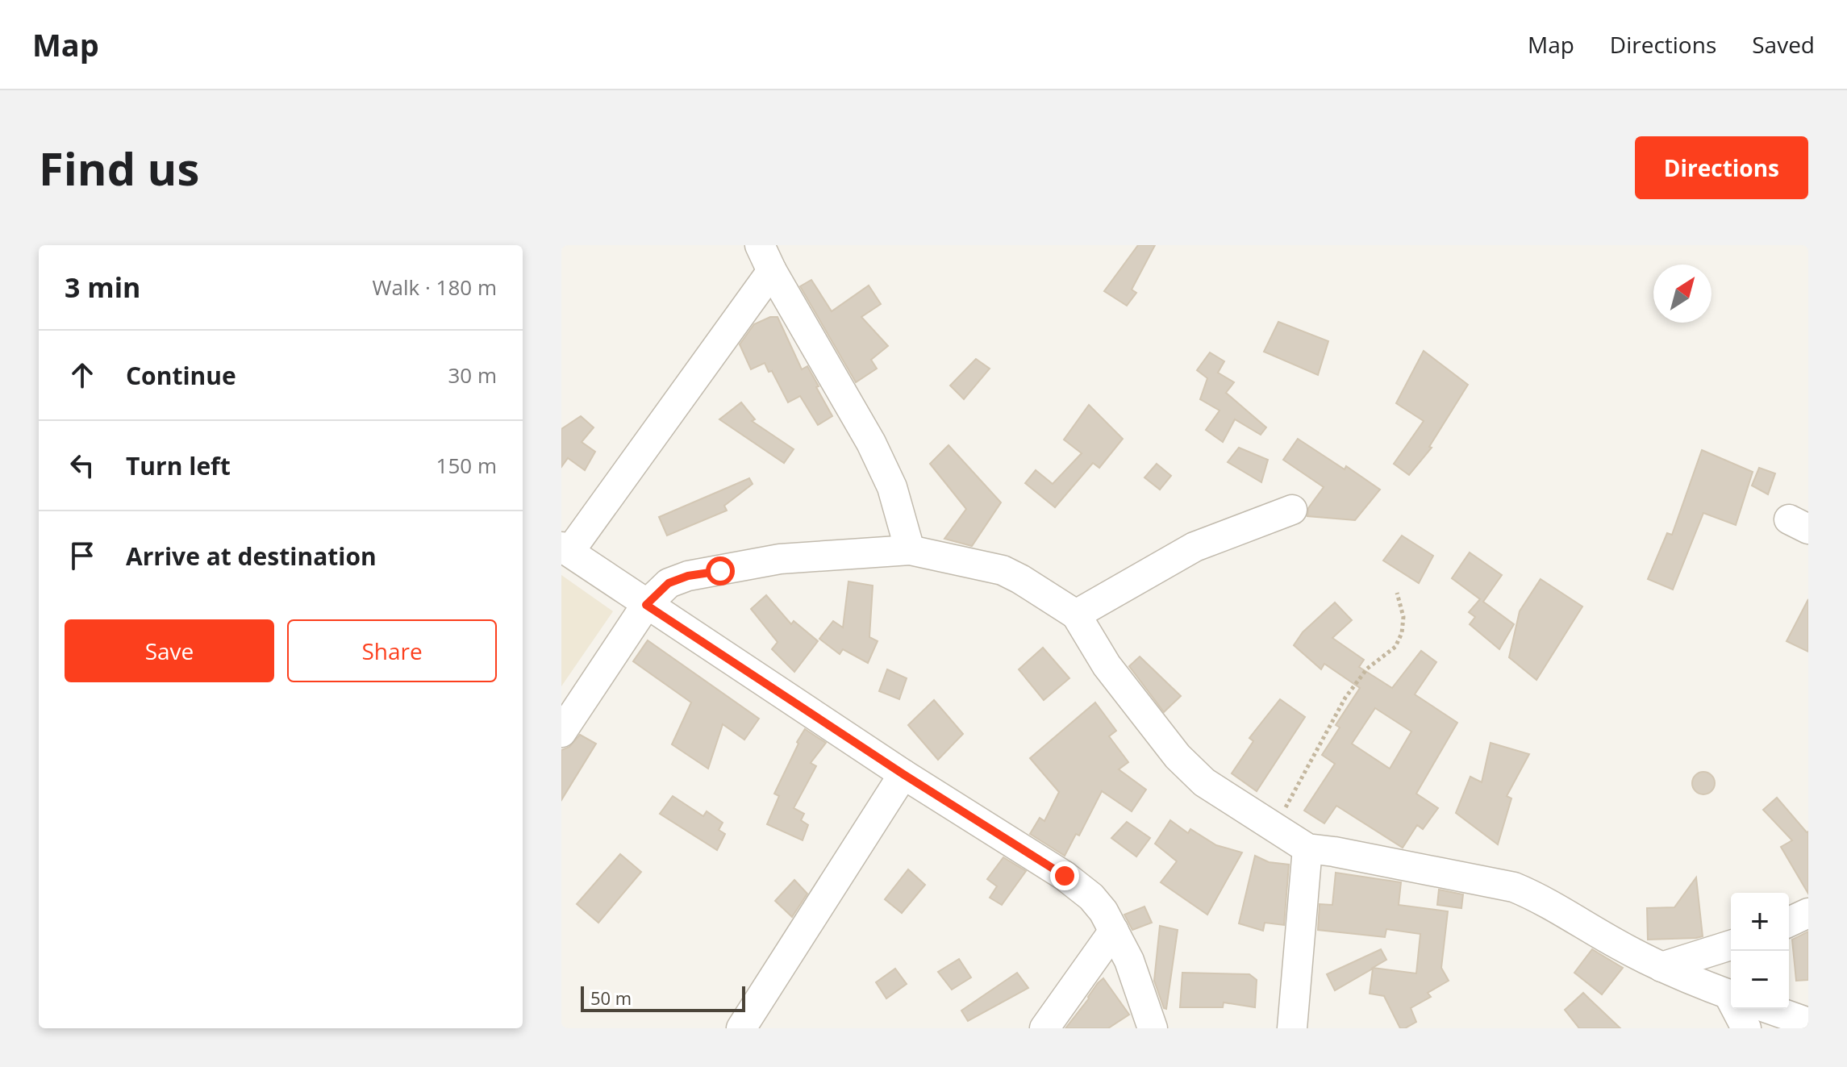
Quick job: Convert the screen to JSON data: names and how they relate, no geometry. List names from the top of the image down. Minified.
{"scale_bar":"50 m","north":"top right","page":{"header":"Map","nav":["Map","Directions","Saved"],"buttons":["Directions",["Save","Share"]],"title":"Find us","heading":["3 min","Walk · 180 m"],"list":[["Continue","30 m"],["Turn left","150 m"],"Arrive at destination"],"map_buttons":["+","−"],"scale":"50 m"}}
